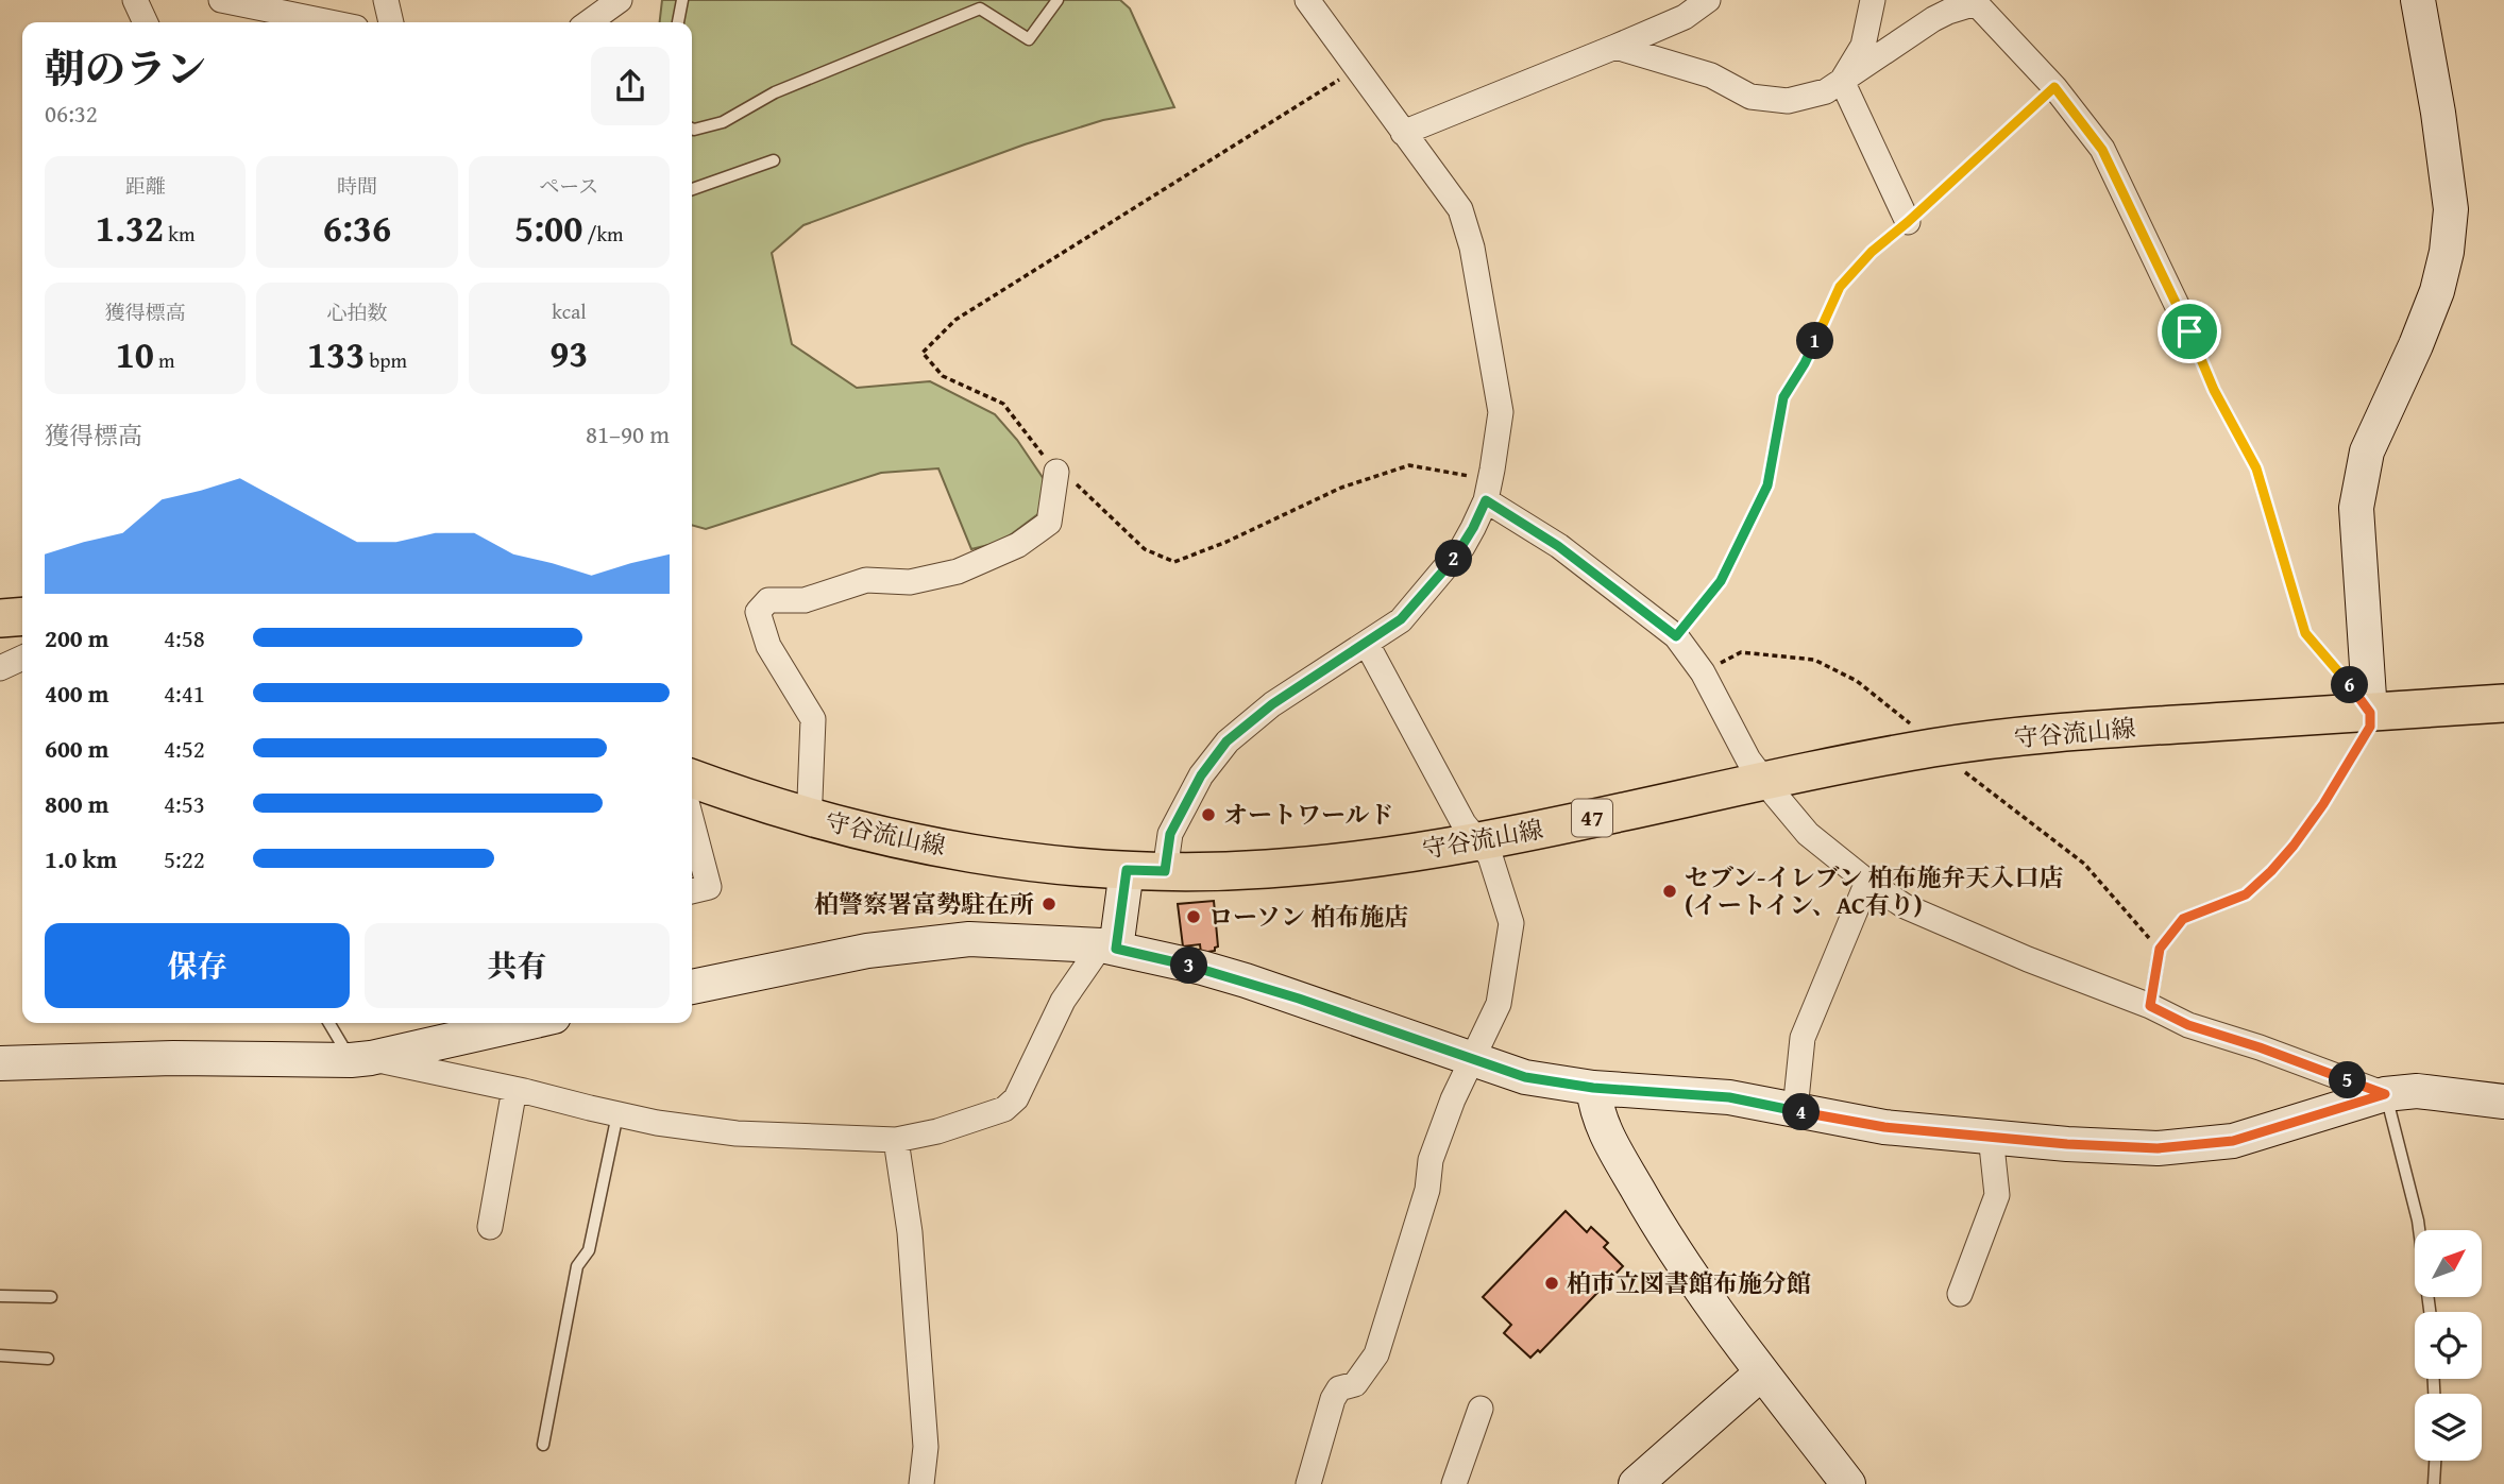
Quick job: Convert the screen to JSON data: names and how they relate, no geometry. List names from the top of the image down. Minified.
{"streets":{"main road":["守谷流山線","47"]},"places":["オートワールド","セブン-イレブン 柏布施弁天入口店 (イートイン、AC有り)","柏警察署富勢駐在所","ローソン 柏布施店","柏市立図書館布施分館"],"north":"top right","page":{"heading":["朝のラン","06:32"],"stats":[["距離","1.32 km"],["時間","6:36"],["ペース","5:00 /km"],["獲得標高","10 m"],["心拍数","133 bpm"],["kcal","93"]],"pins":["1","2","6","3","5","4"],"chart":["獲得標高","81–90 m"],"list":[{"name":"200 m","note":"4:58"},{"name":"400 m","note":"4:41"},{"name":"600 m","note":"4:52"},{"name":"800 m","note":"4:53"},{"name":"1.0 km","note":"5:22"}],"buttons":["保存","共有"]}}
